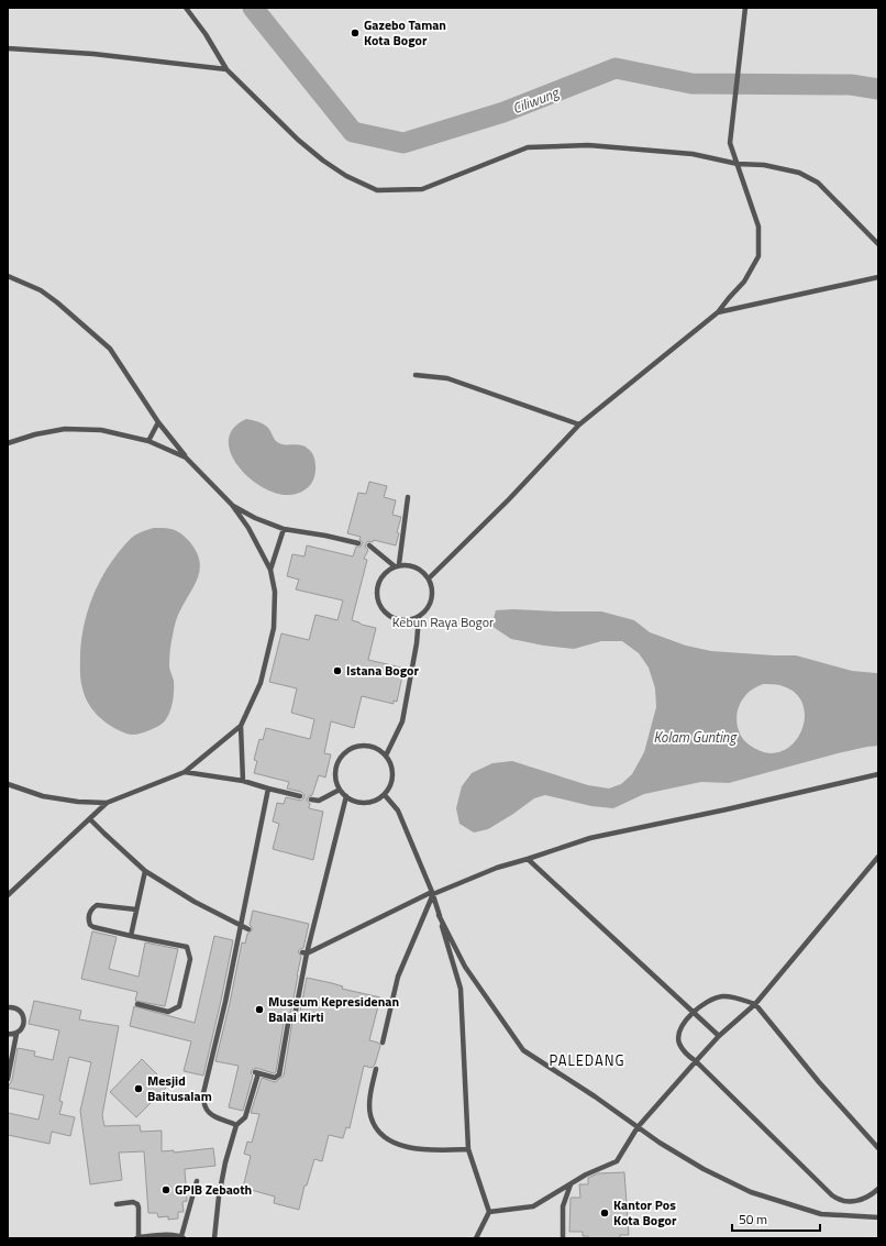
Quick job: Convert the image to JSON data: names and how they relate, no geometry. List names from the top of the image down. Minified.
{"districts":["PALEDANG"],"water":["Ciliwung","Kolam Gunting"],"parks":["Kebun Raya Bogor"],"places":["Gazebo Taman Kota Bogor","Istana Bogor","Museum Kepresidenan Balai Kirti","Mesjid Baitusalam","GPIB Zebaoth","Kantor Pos Kota Bogor"],"scale_bar":"50 m"}
